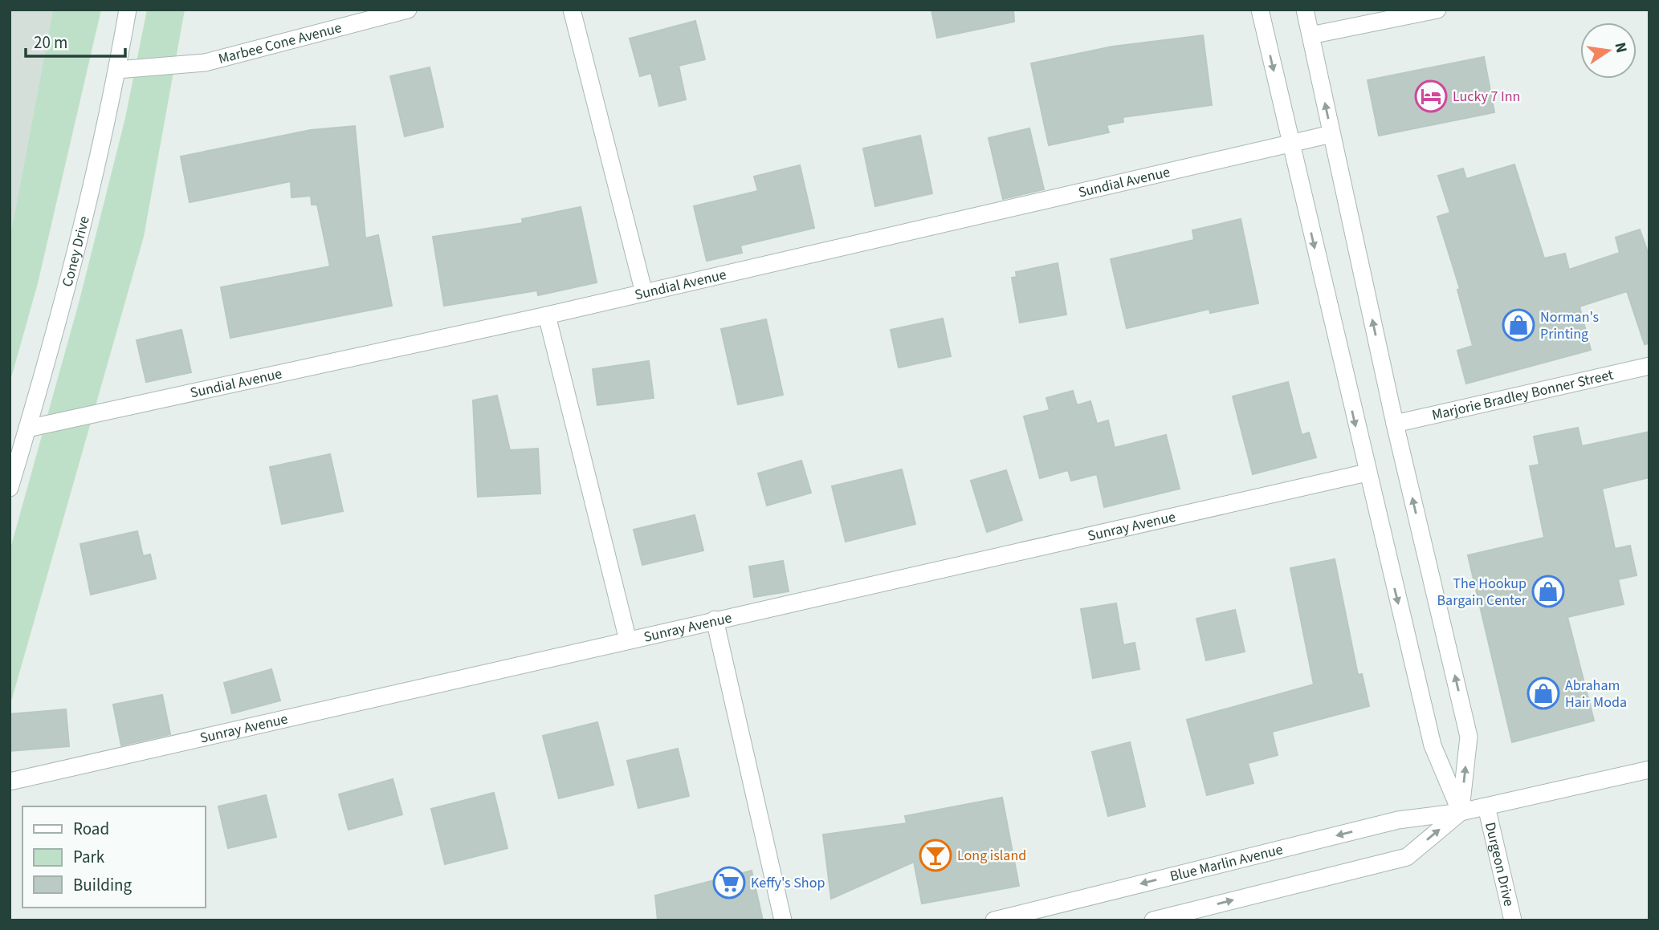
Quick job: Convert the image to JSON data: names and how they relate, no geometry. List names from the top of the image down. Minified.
{"streets":{"street":["Marbee Cone Avenue","Sundial Avenue","Coney Drive","Marjorie Bradley Bonner Street","Sunray Avenue","Blue Marlin Avenue","Durgeon Drive"]},"crossings":[["Marbee Cone Avenue","Coney Drive"],["Sundial Avenue","Coney Drive"],["Blue Marlin Avenue","Durgeon Drive"]],"places":{"hotel":["Lucky 7 Inn"],"shop":["Norman's Printing","The Hookup Bargain Center","Abraham Hair Moda"],"bar":["Long island"],"supermarket":["Keffy's Shop"]},"legend":["Road","Park","Building"],"scale_bar":"20 m","north":"right"}
